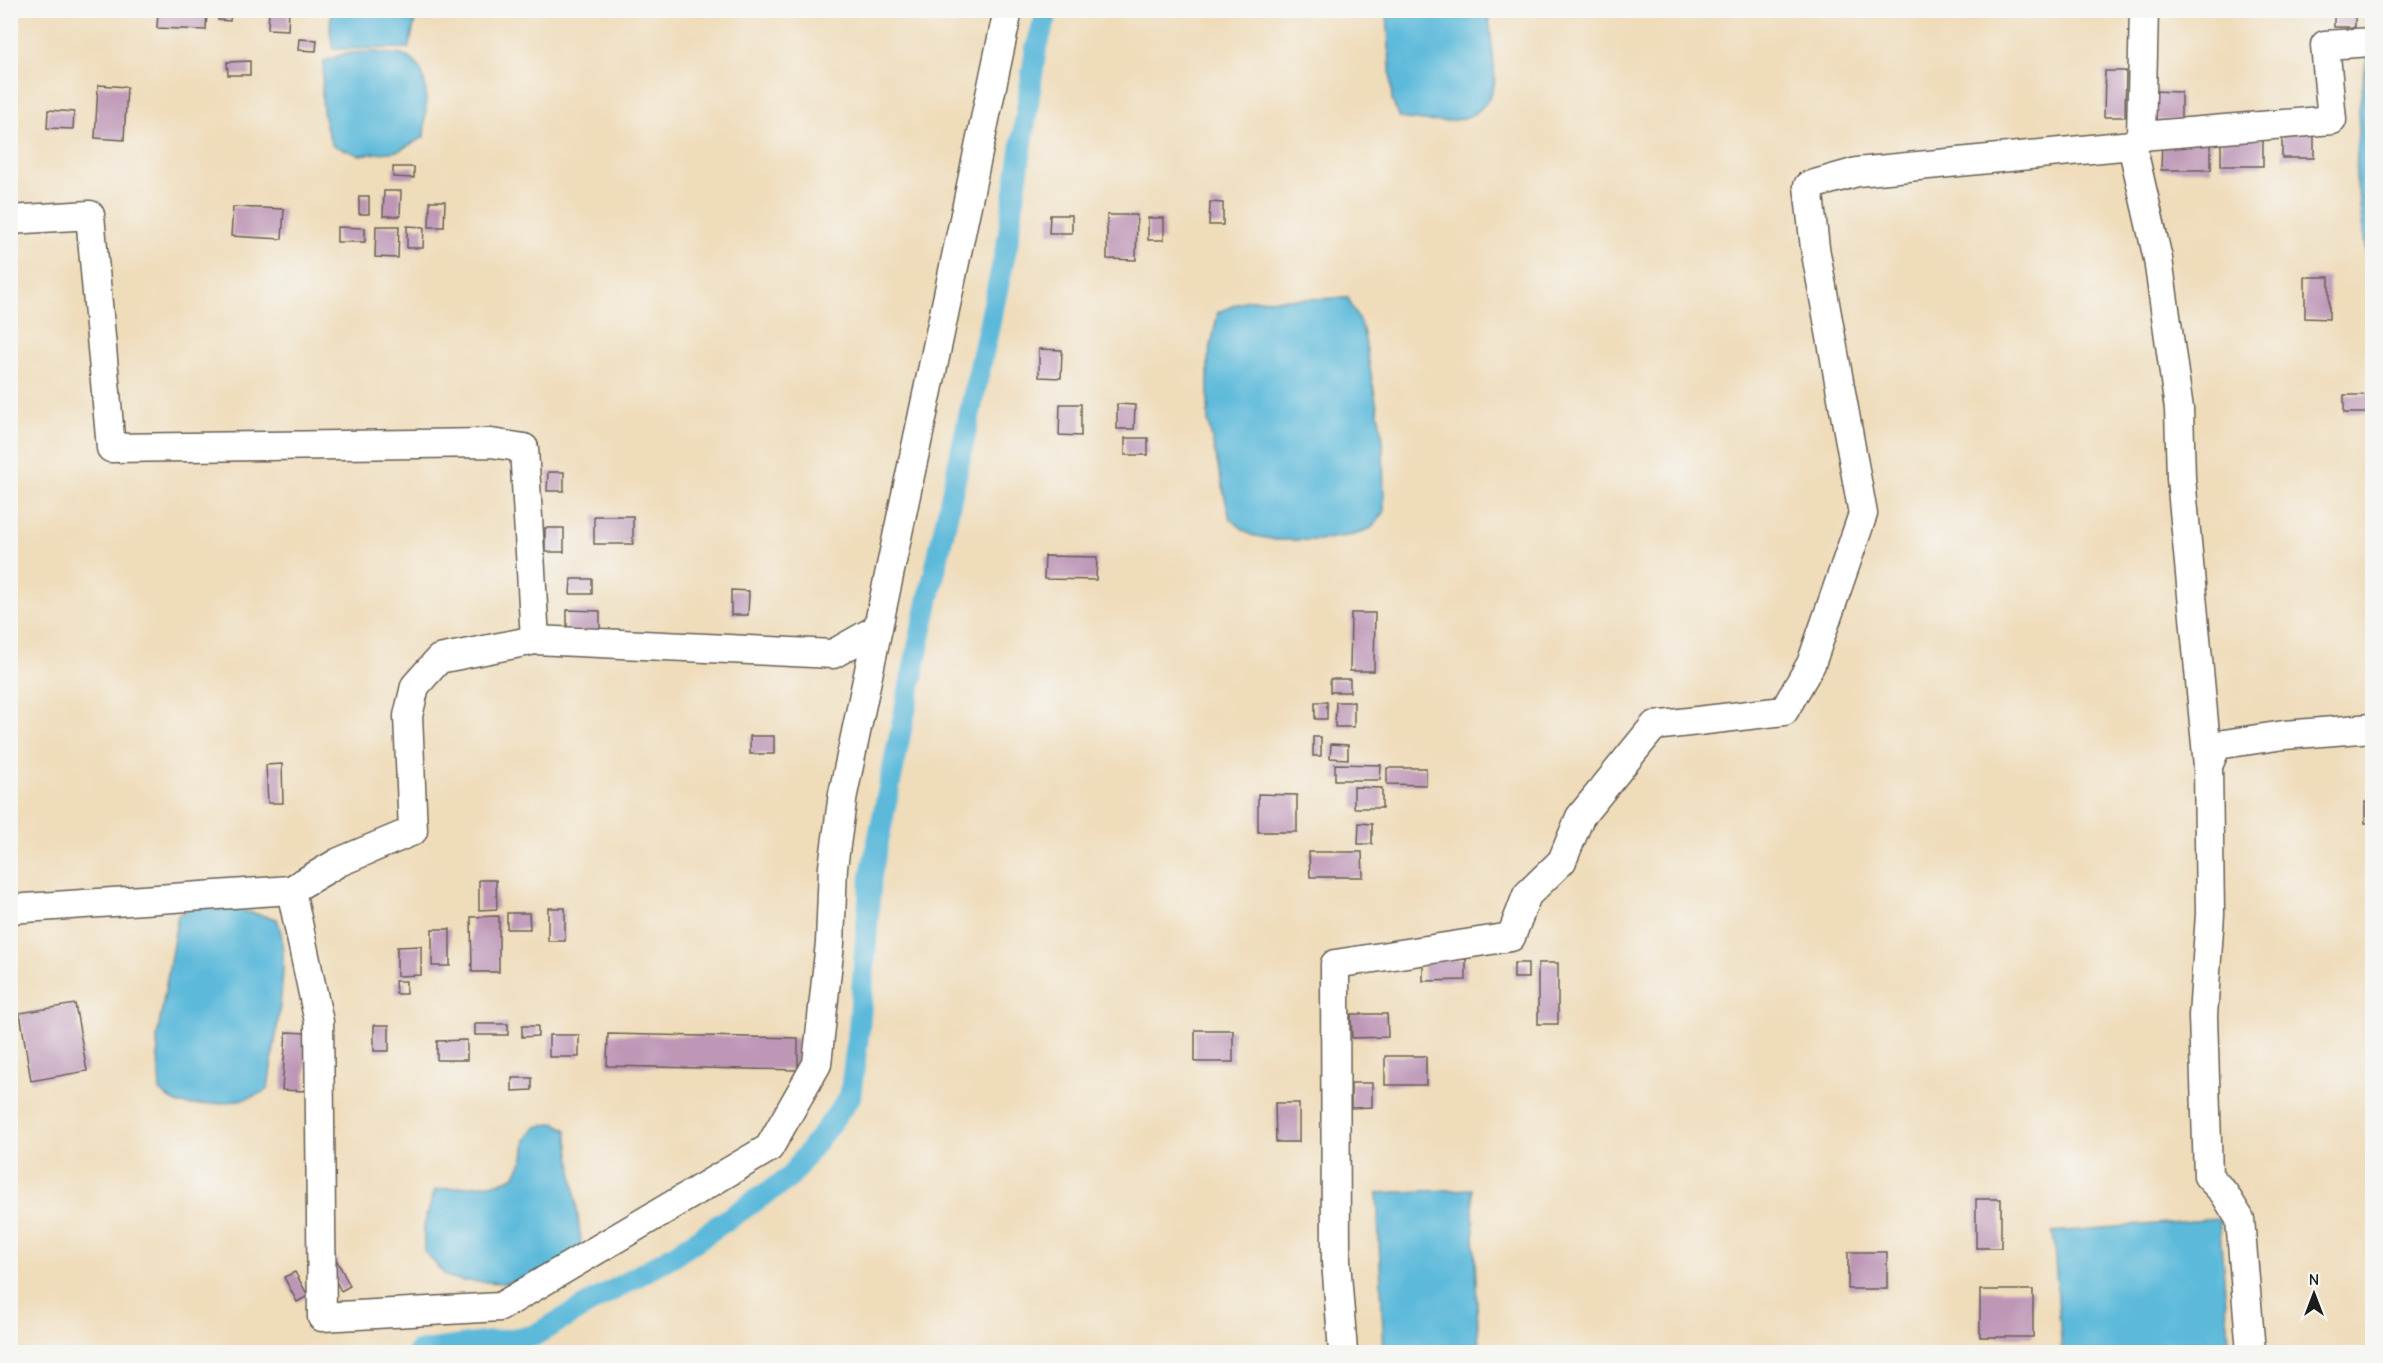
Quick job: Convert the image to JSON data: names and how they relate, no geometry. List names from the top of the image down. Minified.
{"north":"top"}
